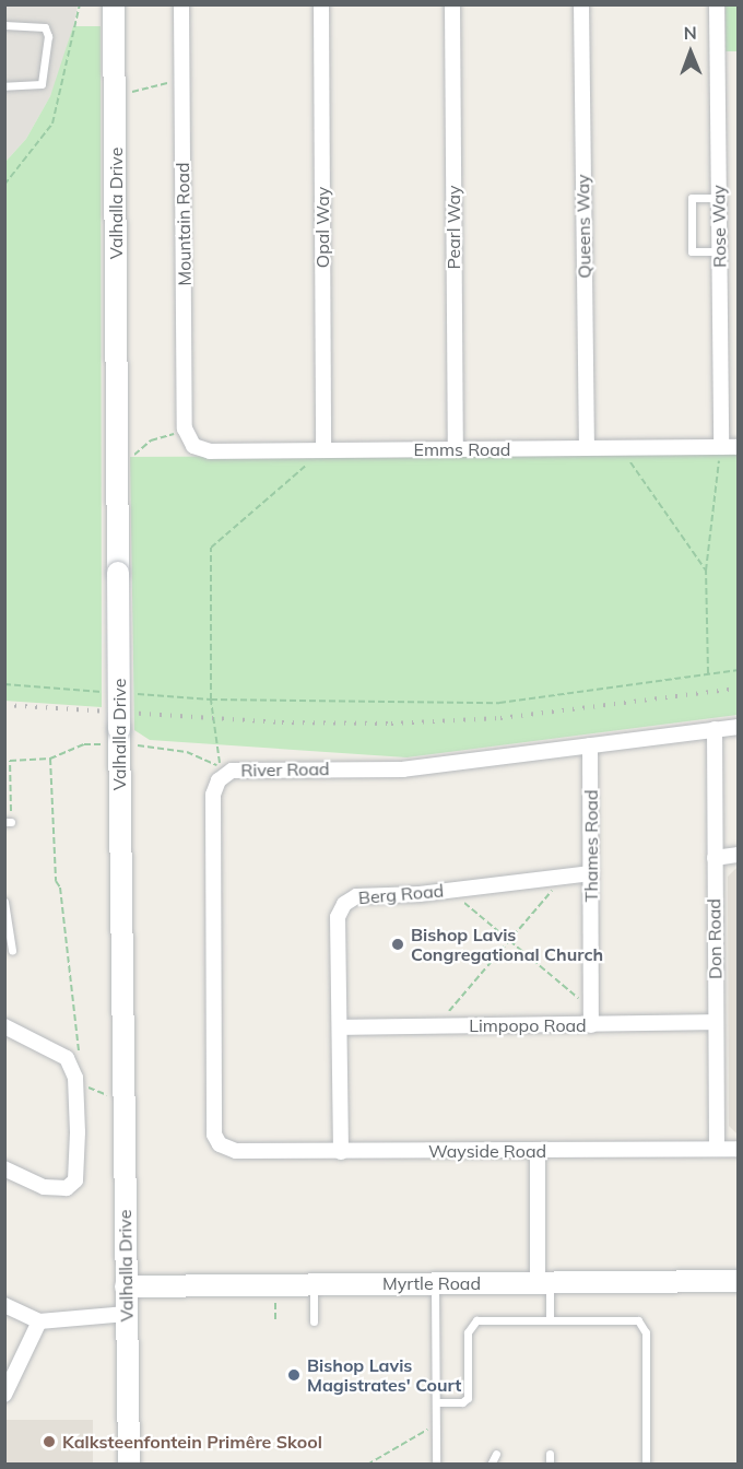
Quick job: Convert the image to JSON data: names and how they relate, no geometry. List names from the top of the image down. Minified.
{"streets":{"main road":["Valhalla Drive","Myrtle Road"],"street":["Mountain Road","Queens Way","Rose Way","Opal Way","Pearl Way","Emms Road","River Road","Thames Road","Berg Road","Don Road","Limpopo Road","Wayside Road"]},"crossings":[["Valhalla Drive","Myrtle Road"],["Mountain Road","Emms Road"],["Queens Way","Emms Road"],["Rose Way","Emms Road"],["Opal Way","Emms Road"],["Pearl Way","Emms Road"],["River Road","Thames Road"],["River Road","Don Road"],["River Road","Wayside Road"],["Thames Road","Berg Road"],["Thames Road","Limpopo Road"],["Berg Road","Limpopo Road"],["Berg Road","Wayside Road"],["Don Road","Limpopo Road"],["Don Road","Wayside Road"]],"places":["Bishop Lavis Congregational Church","Bishop Lavis Magistrates' Court","Kalksteenfontein Primêre Skool"],"north":"top"}
